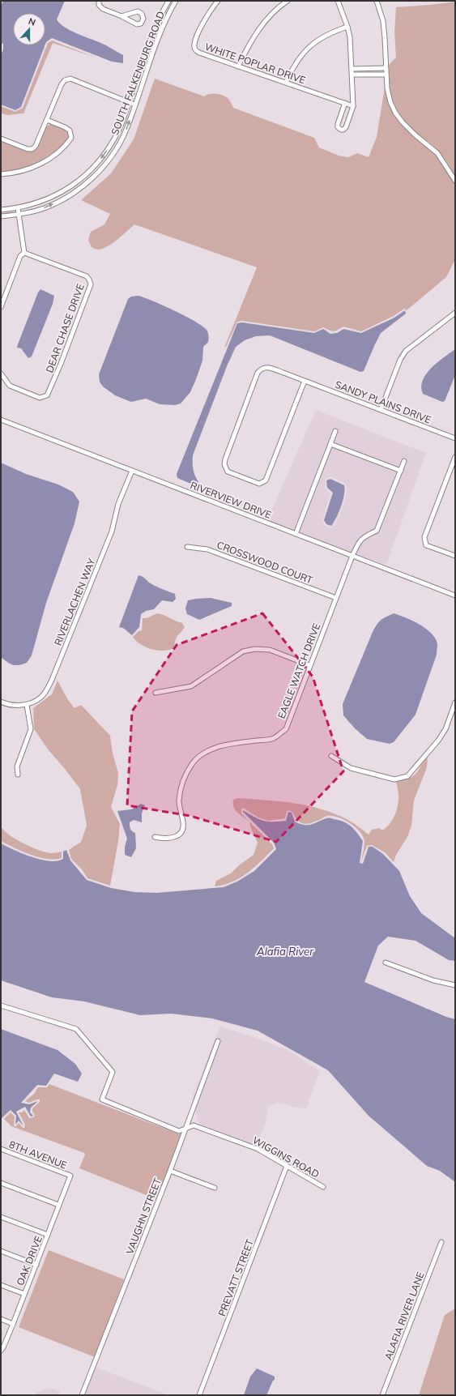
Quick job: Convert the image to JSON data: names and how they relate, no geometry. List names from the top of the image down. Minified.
{"streets":{"street":["WHITE POPLAR DRIVE","SOUTH FALKENBURG ROAD","DEAR CHASE DRIVE","SANDY PLAINS DRIVE","RIVERVIEW DRIVE","CROSSWOOD COURT","RIVERLACHEN WAY","EAGLE WATCH DRIVE","8TH AVENUE","WIGGINS ROAD","VAUGHN STREET","OAK DRIVE","PREVATT STREET","ALAFIA RIVER LANE"]},"crossings":[["RIVERVIEW DRIVE","RIVERLACHEN WAY"],["RIVERVIEW DRIVE","EAGLE WATCH DRIVE"],["CROSSWOOD COURT","EAGLE WATCH DRIVE"],["8TH AVENUE","OAK DRIVE"],["WIGGINS ROAD","VAUGHN STREET"],["WIGGINS ROAD","PREVATT STREET"]],"water":["Alafia River"],"north":"top"}
